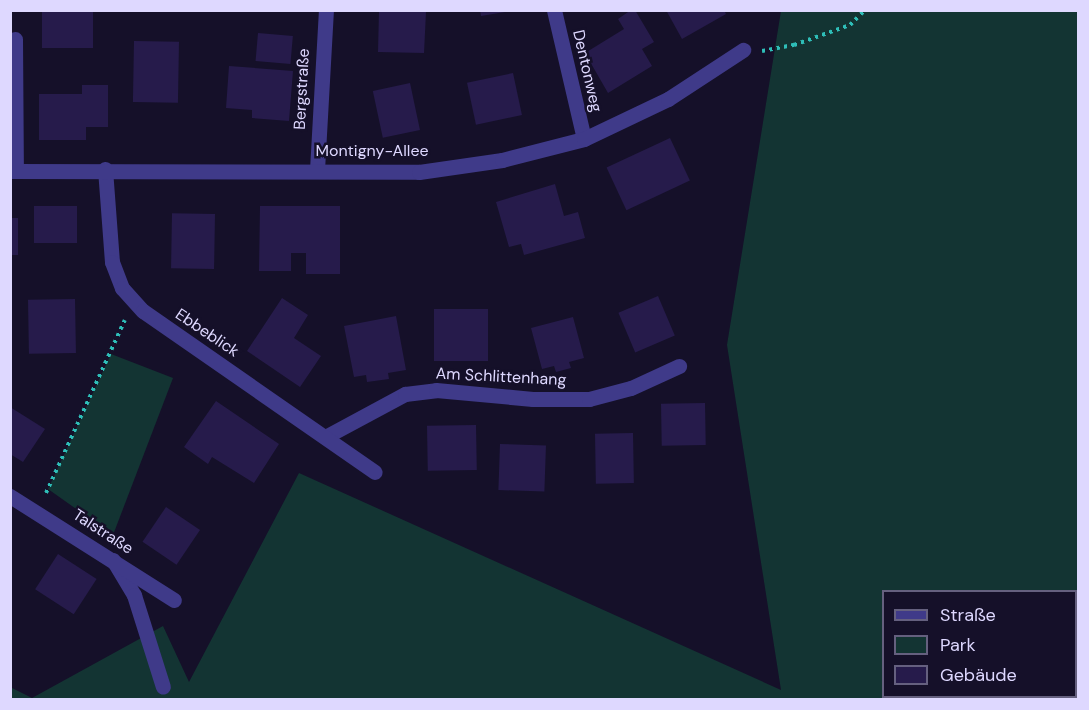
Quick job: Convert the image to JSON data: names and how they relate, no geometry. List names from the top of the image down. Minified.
{"streets":{"street":["Dentonweg","Bergstraße","Montigny-Allee","Ebbeblick","Am Schlittenhang","Talstraße"]},"crossings":[["Dentonweg","Montigny-Allee"],["Bergstraße","Montigny-Allee"],["Montigny-Allee","Ebbeblick"],["Ebbeblick","Am Schlittenhang"]],"legend":["Straße","Park","Gebäude"]}
